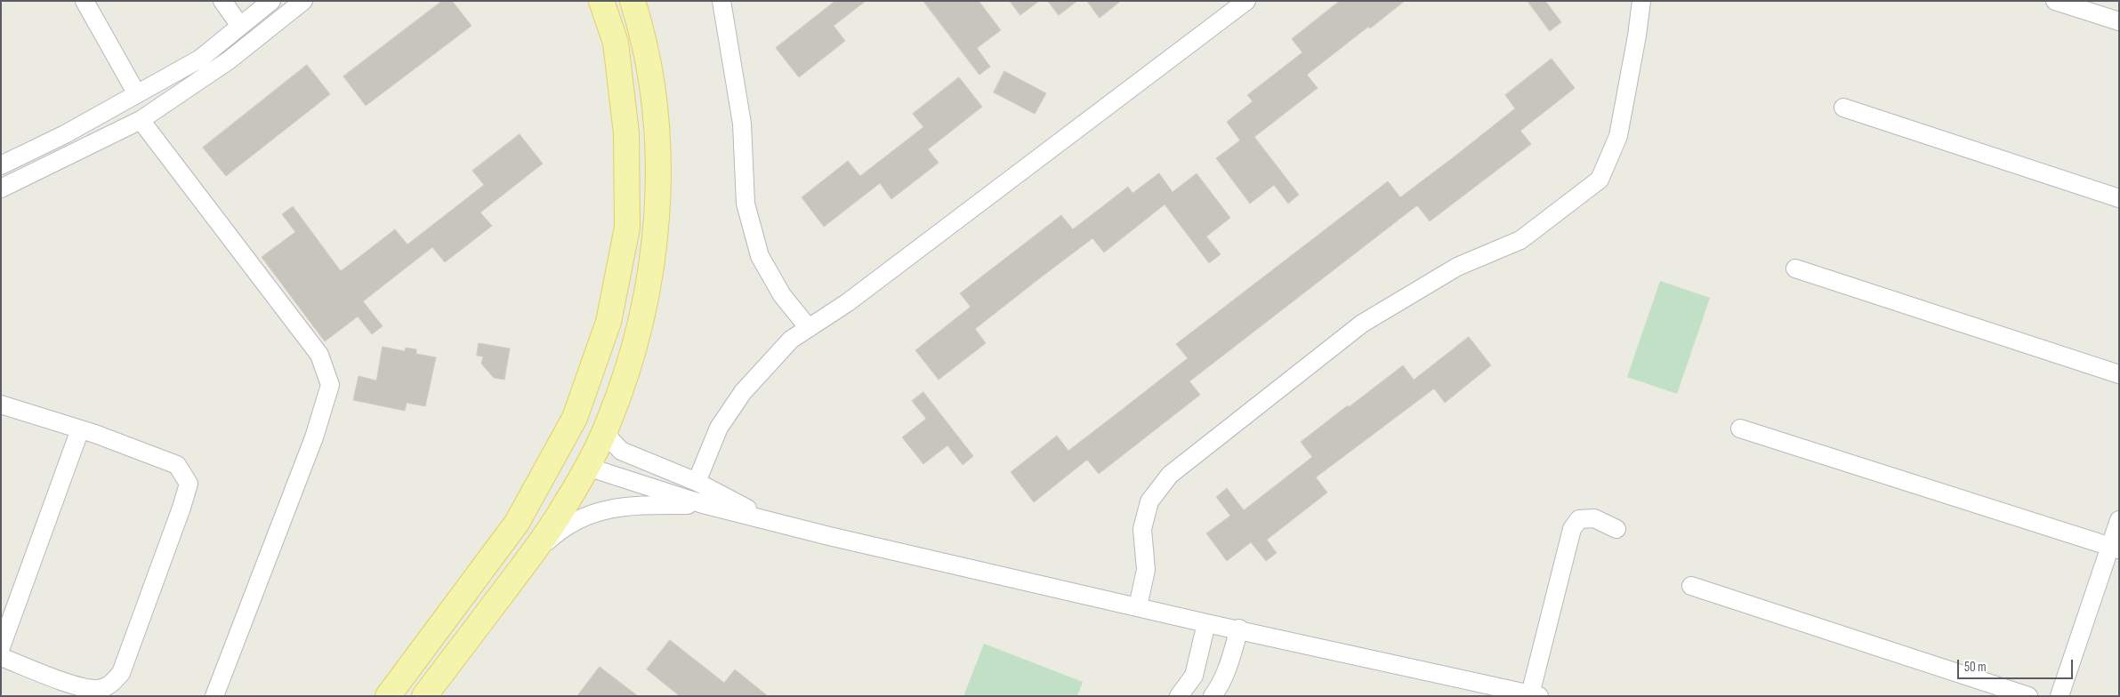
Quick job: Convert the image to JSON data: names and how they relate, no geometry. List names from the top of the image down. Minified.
{"scale_bar":"50 m"}
